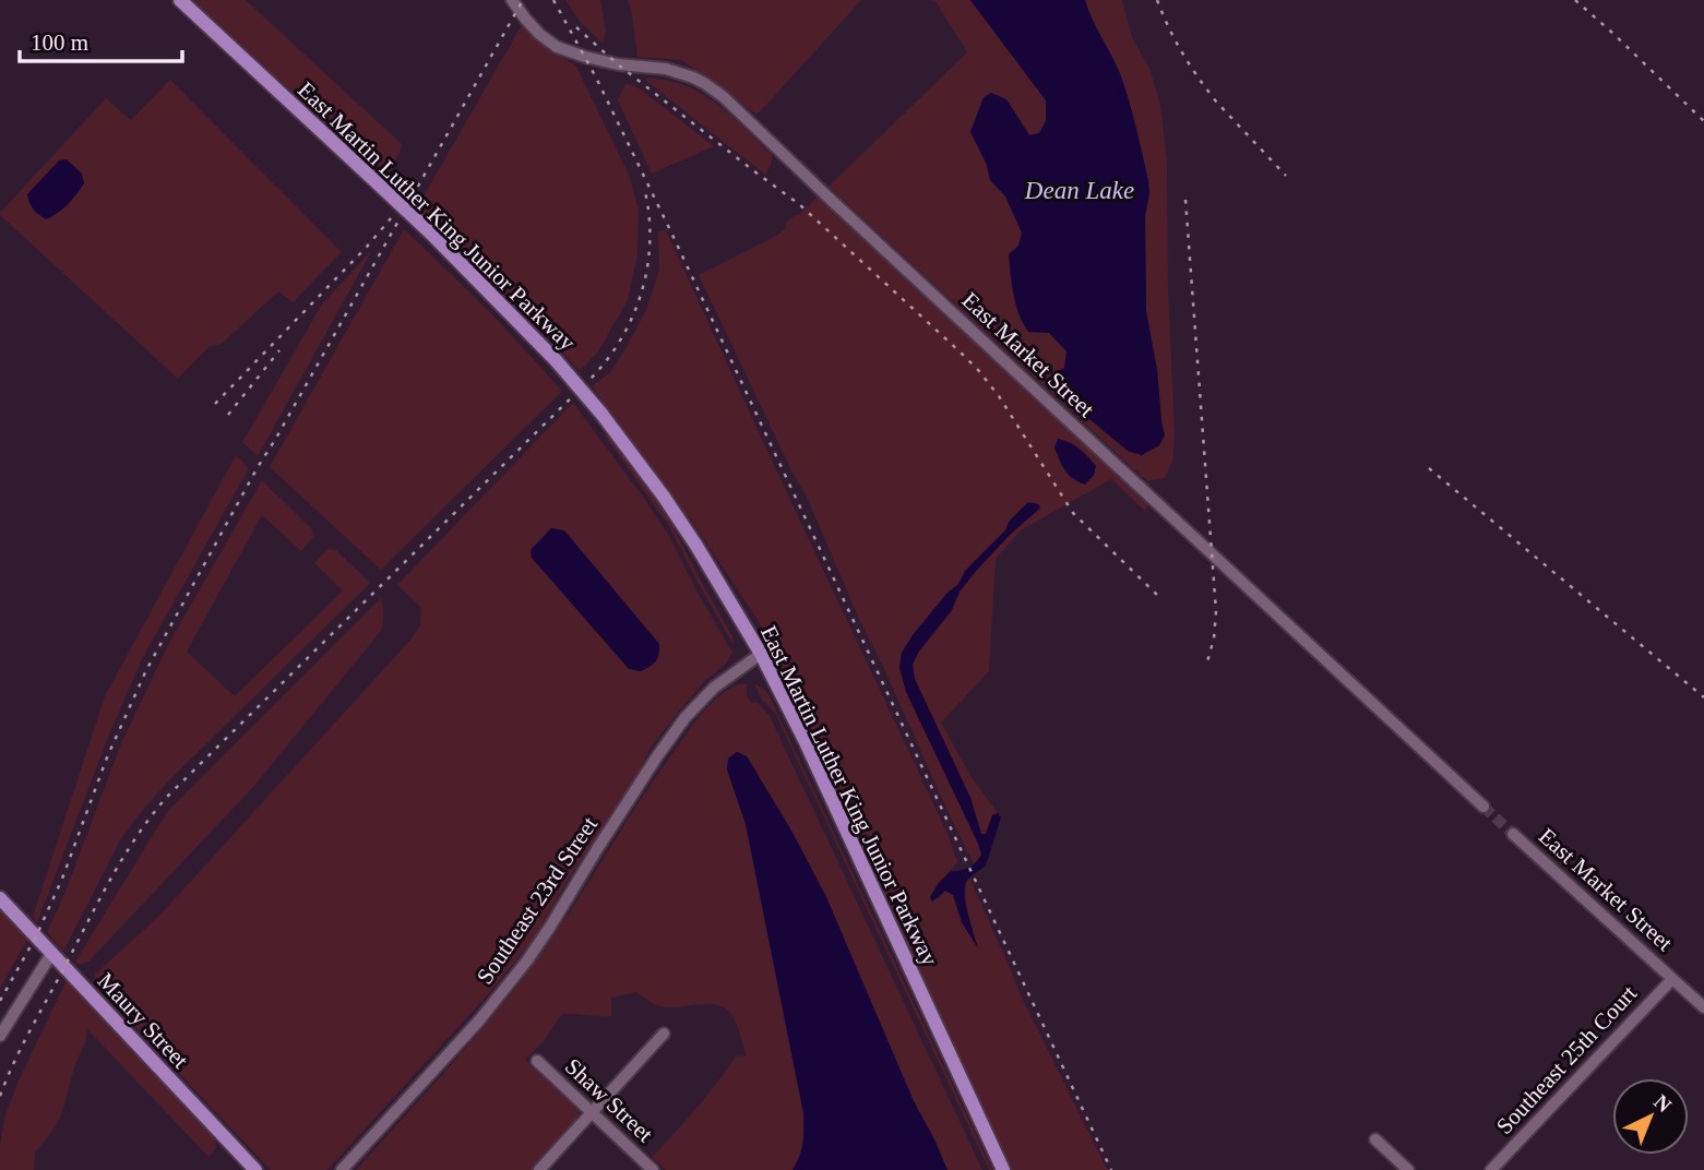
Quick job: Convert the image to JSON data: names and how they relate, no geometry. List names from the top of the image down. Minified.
{"streets":{"main road":["East Martin Luther King Junior Parkway","Maury Street"],"street":["East Market Street","Southeast 23rd Street","Southeast 25th Court","Shaw Street"]},"crossings":[["East Martin Luther King Junior Parkway","Southeast 23rd Street"],["East Market Street","Southeast 25th Court"]],"water":["Dean Lake"],"scale_bar":"100 m","north":"top right"}
